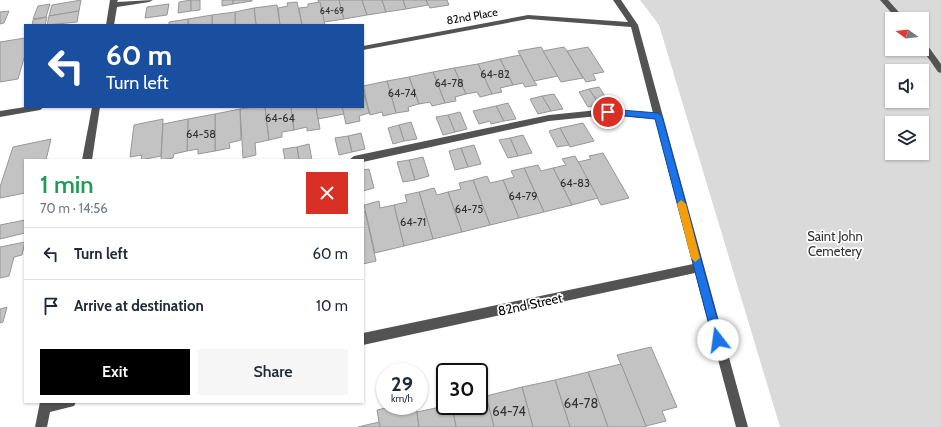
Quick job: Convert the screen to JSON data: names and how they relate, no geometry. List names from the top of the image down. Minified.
{"streets":{"street":["82nd Place","82nd Street"]},"parks":["Saint John Cemetery"],"house_numbers":["64-69","64-82","64-78","64-74","64-64","64-58","64-83","64-79","64-75","64-71","64-78","64-74"],"north":"left","page":{"turn":["60 m","Turn left"],"heading":["1 min","70 m · 14:56"],"list":[{"name":"Turn left","value":"60 m"},{"name":"Arrive at destination","value":"10 m"}],"buttons":["Exit","Share"],"speed":"29 km/h","limit":"30"}}
